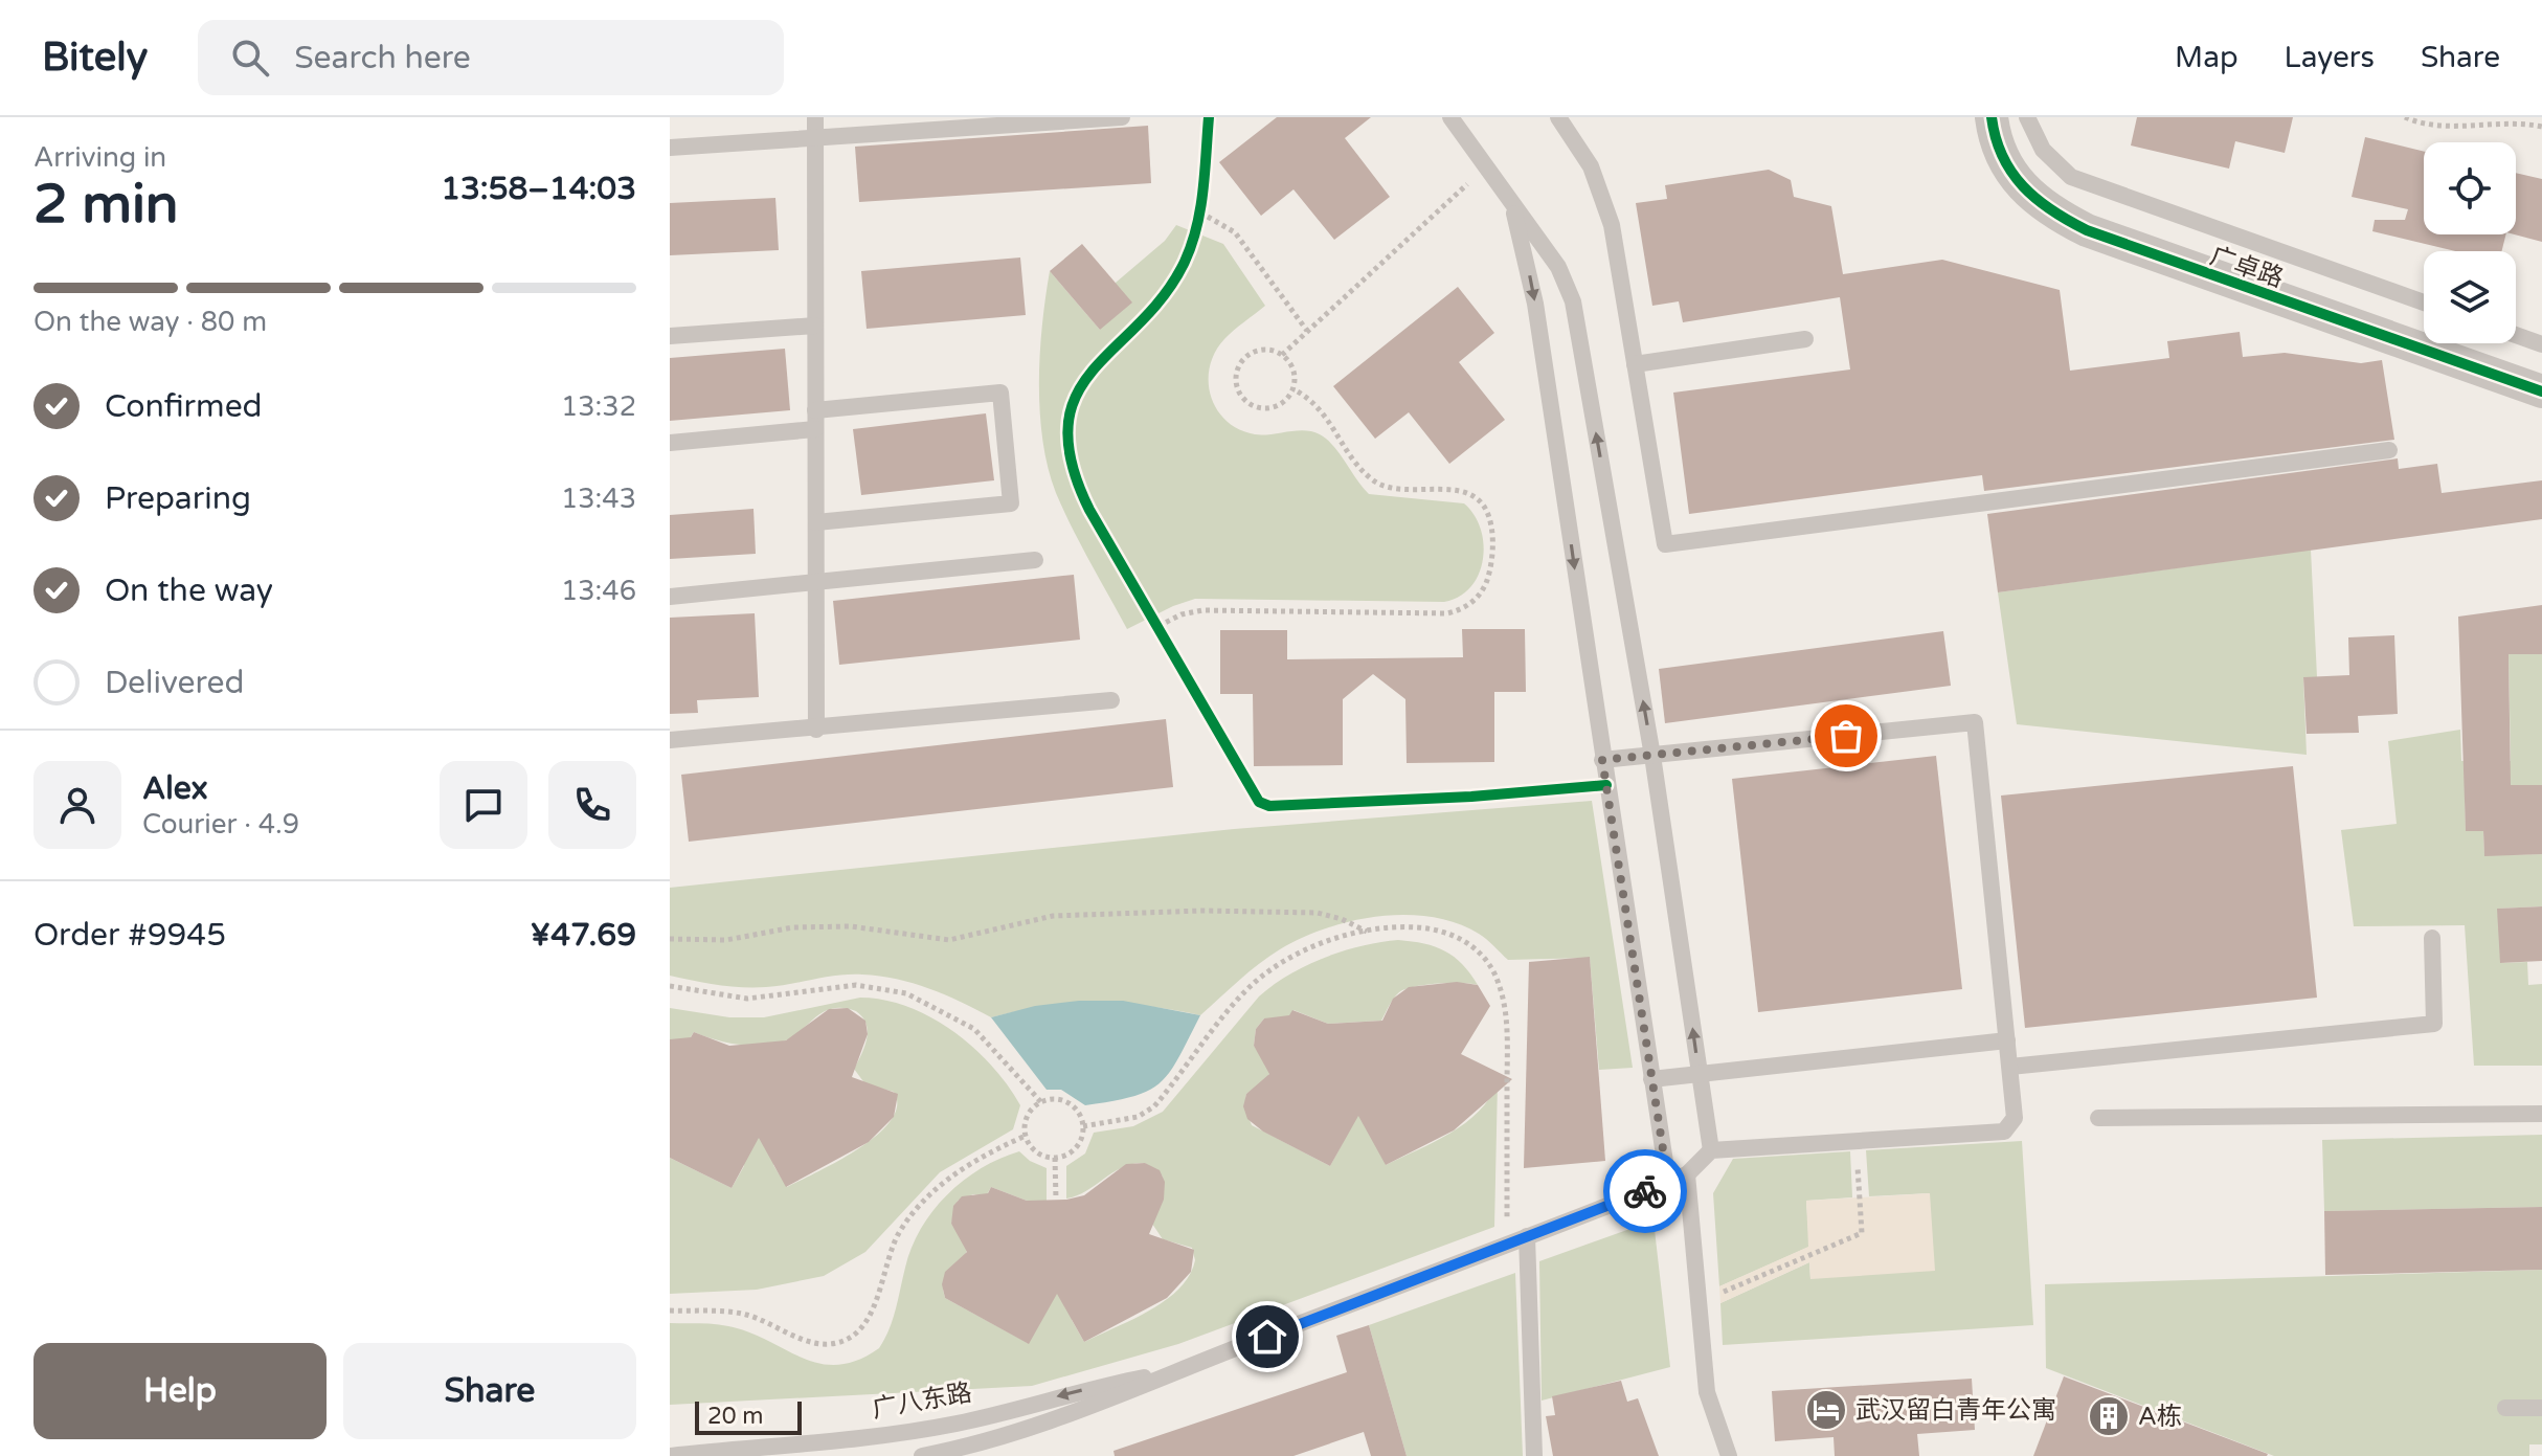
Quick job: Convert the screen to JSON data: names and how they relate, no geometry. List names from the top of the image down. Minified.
{"streets":{"street":["广卓路"],"lane":["广八东路"]},"places":{"hotel":["武汉留白青年公寓"],"building":["A栋"]},"scale_bar":"20 m","page":{"header":"Bitely","search":"Search here","nav":["Map","Layers","Share"],"heading":["2 min","Arriving in","13:58–14:03"],"panel":["Alex","Courier · 4.9","Order #9945","¥47.69"],"bar":"On the way · 80 m","list":[["Confirmed","13:32"],["Preparing","13:43"],["On the way","13:46"],"Delivered"],"buttons":["Help","Share"],"scale":"20 m"}}
